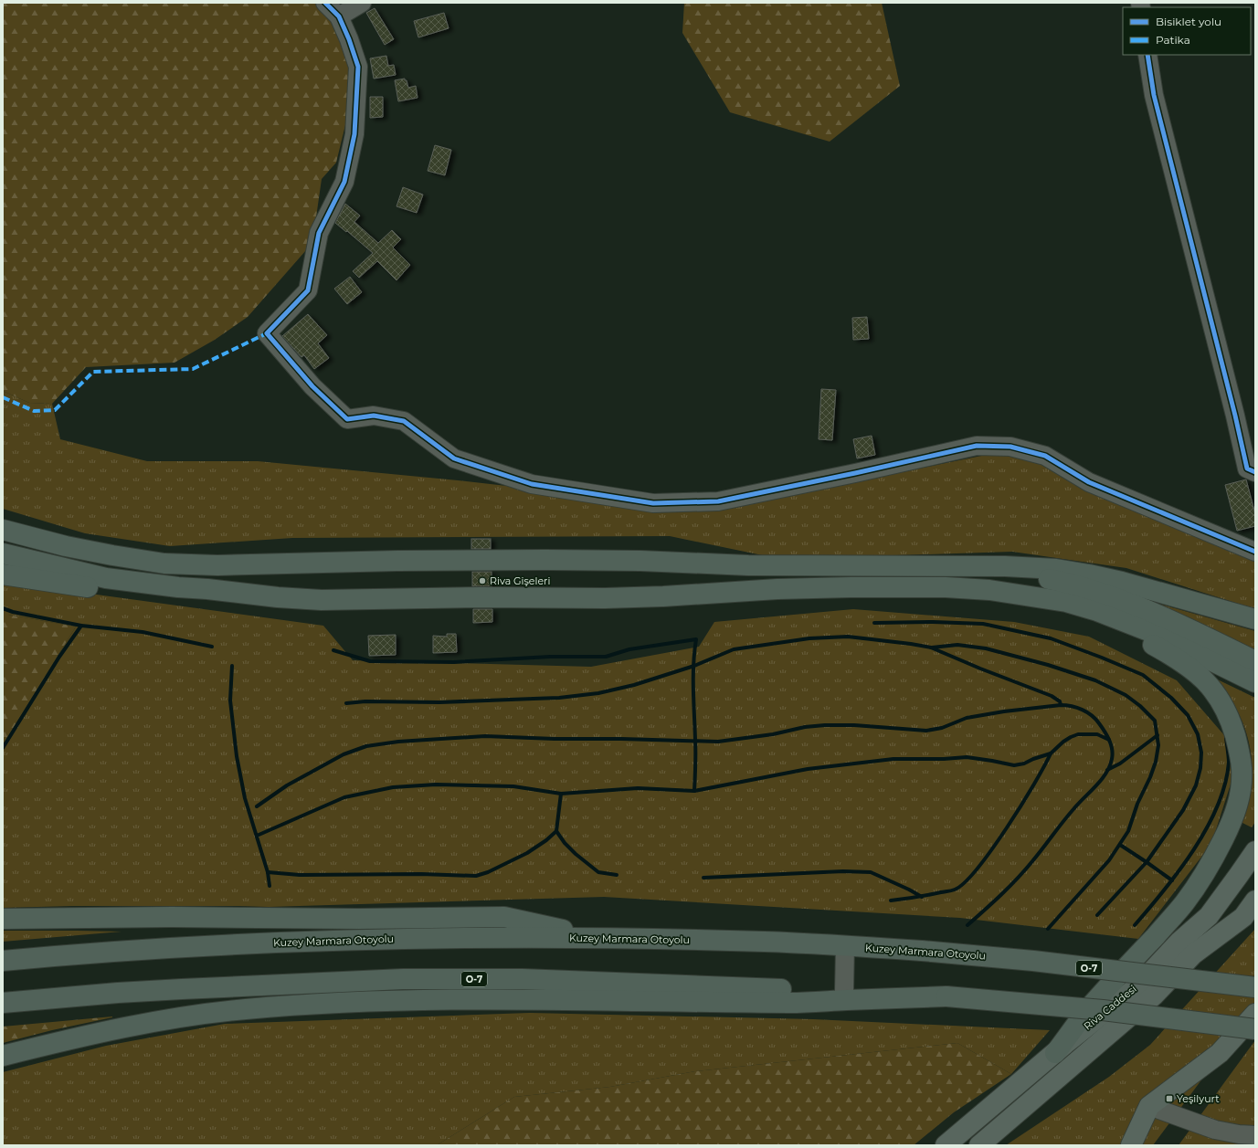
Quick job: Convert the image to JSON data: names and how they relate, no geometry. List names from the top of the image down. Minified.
{"streets":{"highway":["Kuzey Marmara Otoyolu","O-7"],"main road":["Riva Caddesi"]},"places":{"other":["Riva Gişeleri"],"transit":["Yeşilyurt"]},"legend":["Bisiklet yolu","Patika"]}
